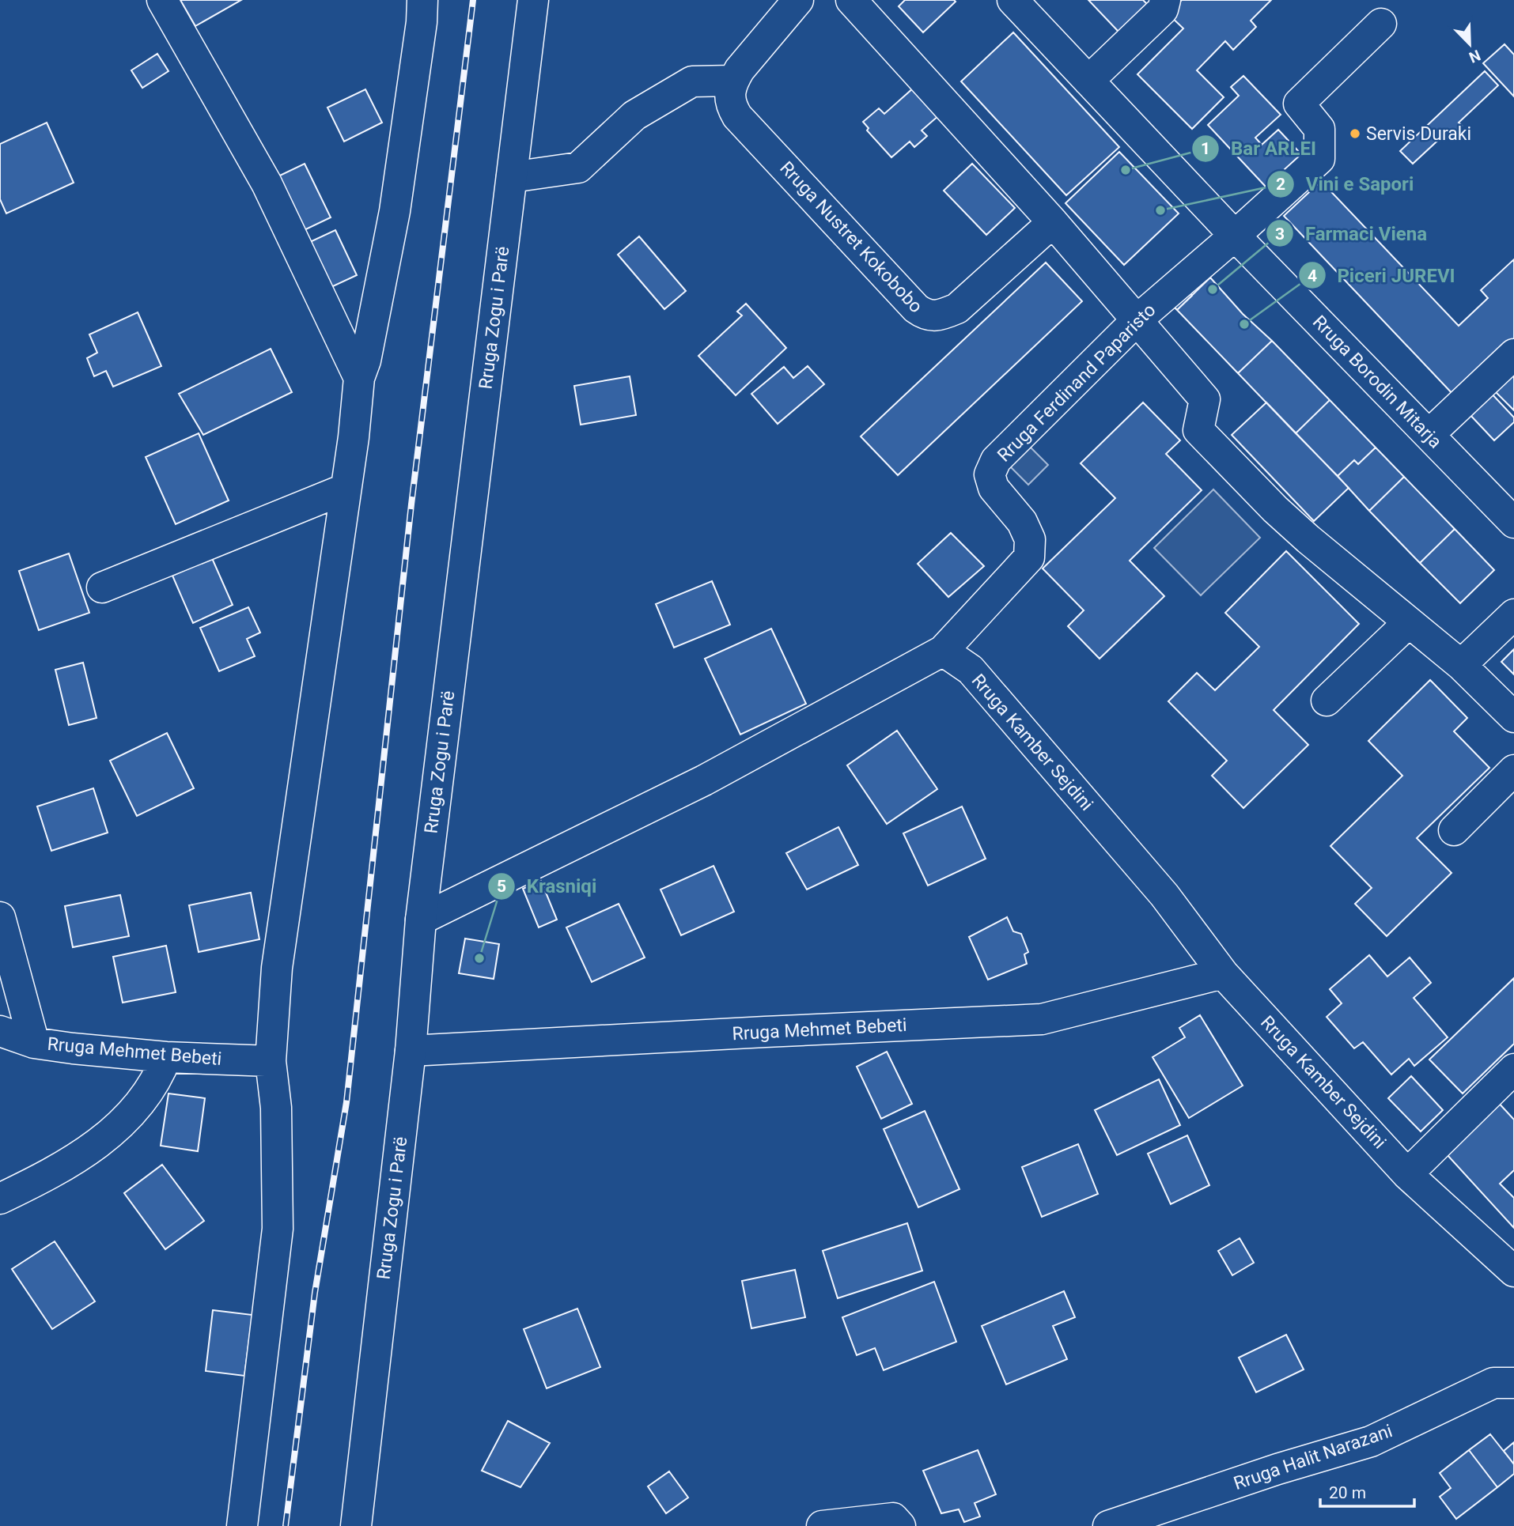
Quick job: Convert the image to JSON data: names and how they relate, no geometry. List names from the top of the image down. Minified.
{"streets":{"street":["Rruga Nustret Kokobobo","Rruga Zogu i Parë","Rruga Borodin Mitarja","Rruga Ferdinand Paparisto","Rruga Kamber Sejdini","Rruga Mehmet Bebeti","Rruga Halit Narazani"]},"crossings":[["Rruga Zogu i Parë","Rruga Mehmet Bebeti"],["Rruga Borodin Mitarja","Rruga Ferdinand Paparisto"],["Rruga Ferdinand Paparisto","Rruga Kamber Sejdini"],["Rruga Kamber Sejdini","Rruga Mehmet Bebeti"]],"places":["Servis Duraki","Bar ARLEI","Vini e Sapori","Farmaci Viena","Piceri JUREVI","Krasniqi"],"scale_bar":"20 m","north":"bottom right"}
